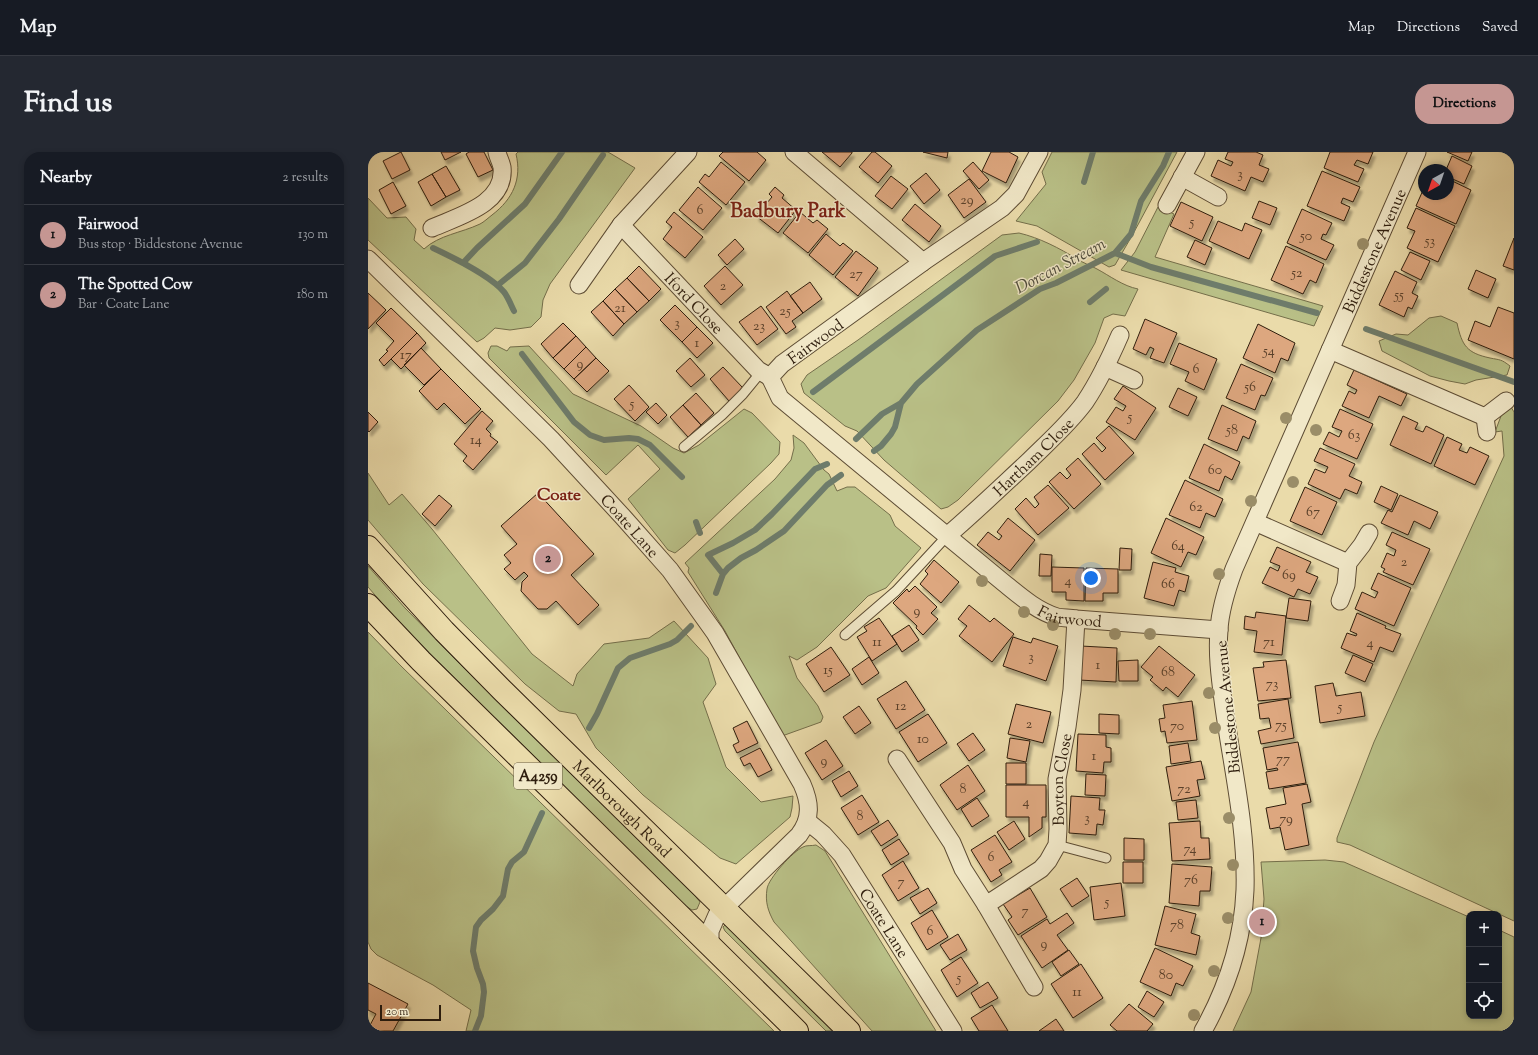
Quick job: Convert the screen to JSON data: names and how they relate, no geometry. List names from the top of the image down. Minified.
{"streets":{"main road":["A4259","Marlborough Road"],"street":["Biddestone Avenue","Iford Close","Fairwood","Hartham Close","Coate Lane","Boyton Close"]},"crossings":[["Biddestone Avenue","Fairwood"],["Iford Close","Fairwood"],["Fairwood","Hartham Close"],["Fairwood","Boyton Close"],["Coate Lane","A4259"],["Coate Lane","Marlborough Road"]],"districts":["Badbury Park","Coate"],"water":["Dorcan Stream"],"house_numbers":["3","29","6","5","50","53","52","27","2","55","21","25","3","23","1","54","17","9","6","56","5","5","58","63","14","60","62","67","64","2","69","4","66","9","11","71","4","3","1","15","68","73","12","5","2","75","70","10","1","77","9","8","72","4","8","3","79","74","6","76","7","5","7","78","6","9","80","5","11"],"scale_bar":"20 m","north":"bottom left","page":{"header":"Map","nav":["Map","Directions","Saved"],"title":"Find us","buttons":"Directions","heading":["Nearby","2 results"],"list":[{"mark":"1","name":"Fairwood","note":"Bus stop · Biddestone Avenue","value":"130 m"},{"mark":"2","name":"The Spotted Cow","note":"Bar · Coate Lane","value":"180 m"}],"pins":["2","1"],"map_buttons":["+","−"],"scale":"20 m"}}
